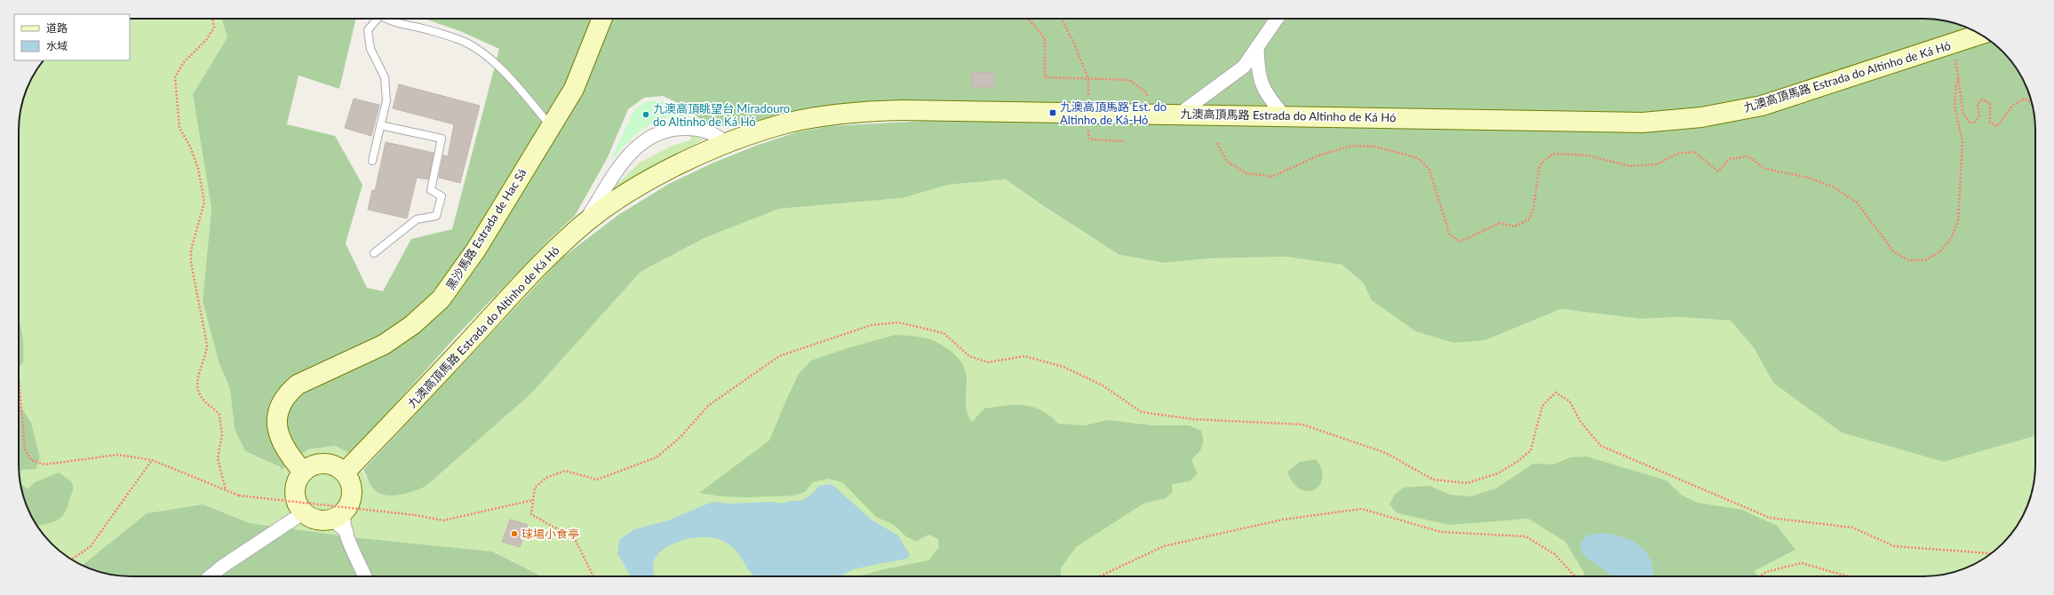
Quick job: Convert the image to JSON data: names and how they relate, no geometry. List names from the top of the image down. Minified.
{"streets":{"main road":["九澳高頂馬路 Estrada do Altinho de Ká Hó","黑沙馬路 Estrada de Hac Sá"]},"crossings":[["九澳高頂馬路 Estrada do Altinho de Ká Hó","黑沙馬路 Estrada de Hac Sá"]],"places":{"transit":["九澳高頂馬路 Est. do Altinho de Ká-Hó"],"other":["九澳高頂眺望台 Miradouro do Altinho de Ká Hó","球場小食亭"]},"legend":["道路","水域"]}
